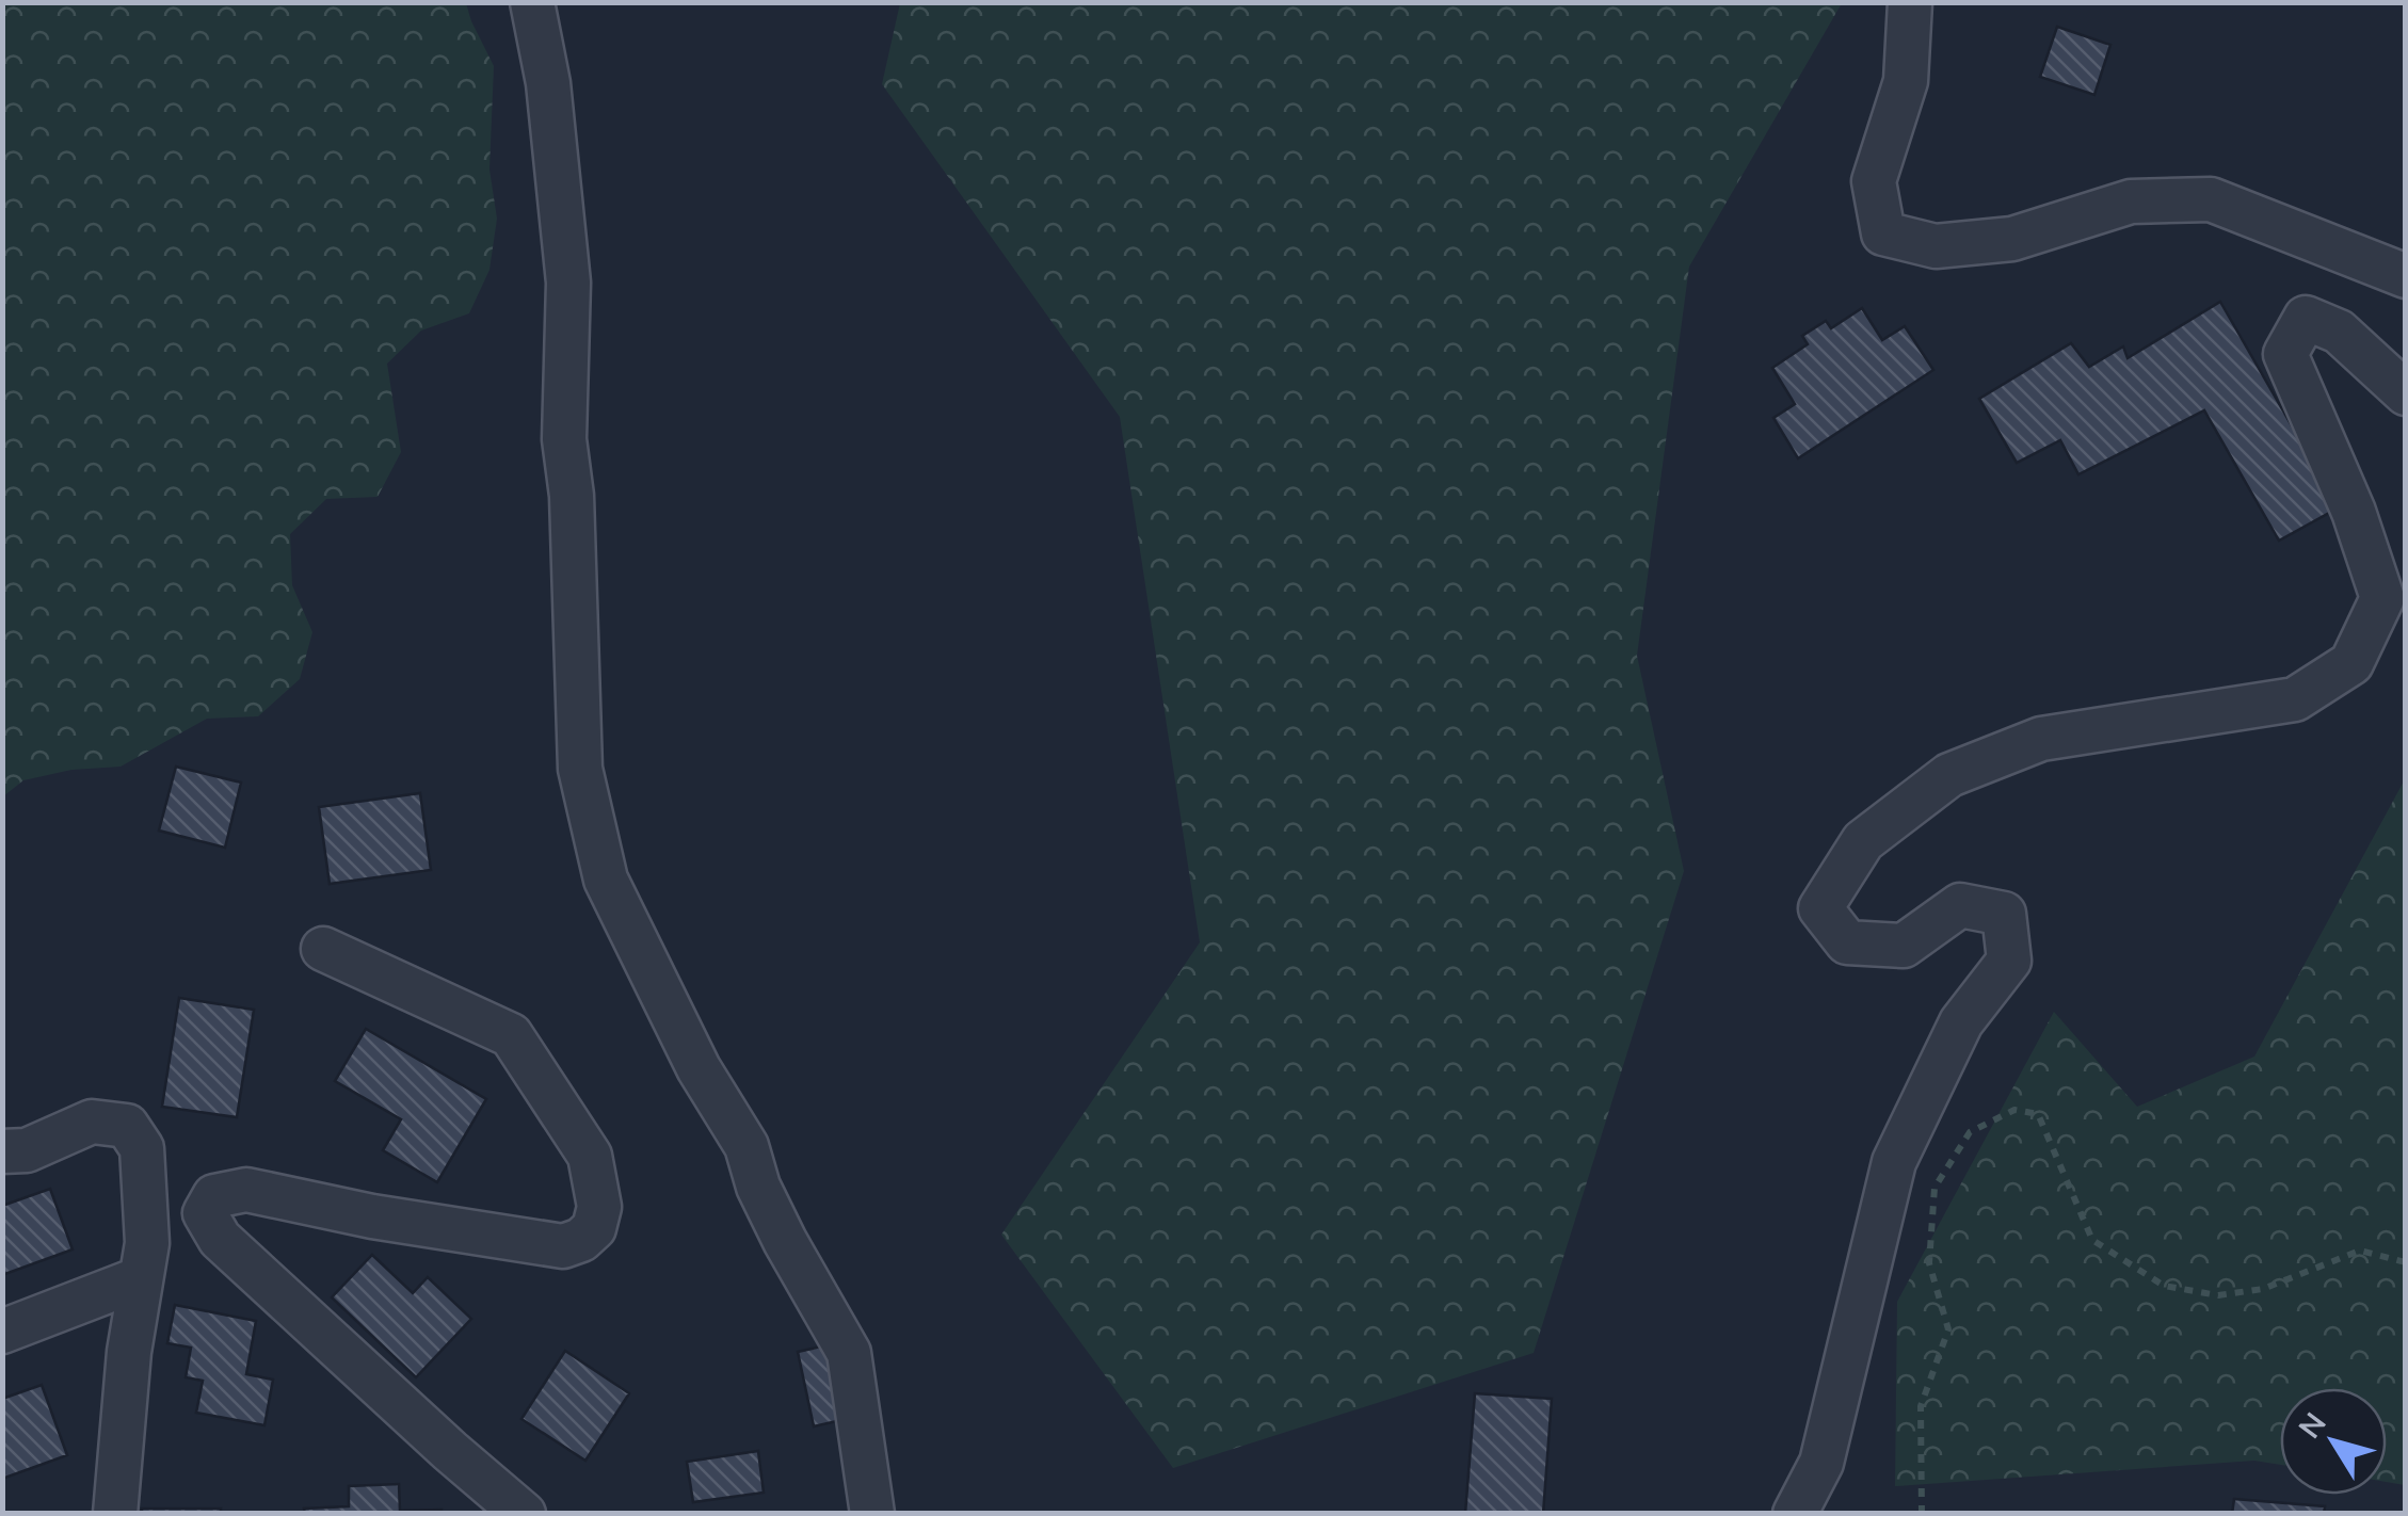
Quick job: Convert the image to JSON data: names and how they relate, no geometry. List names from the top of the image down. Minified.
{"north":"top left"}
